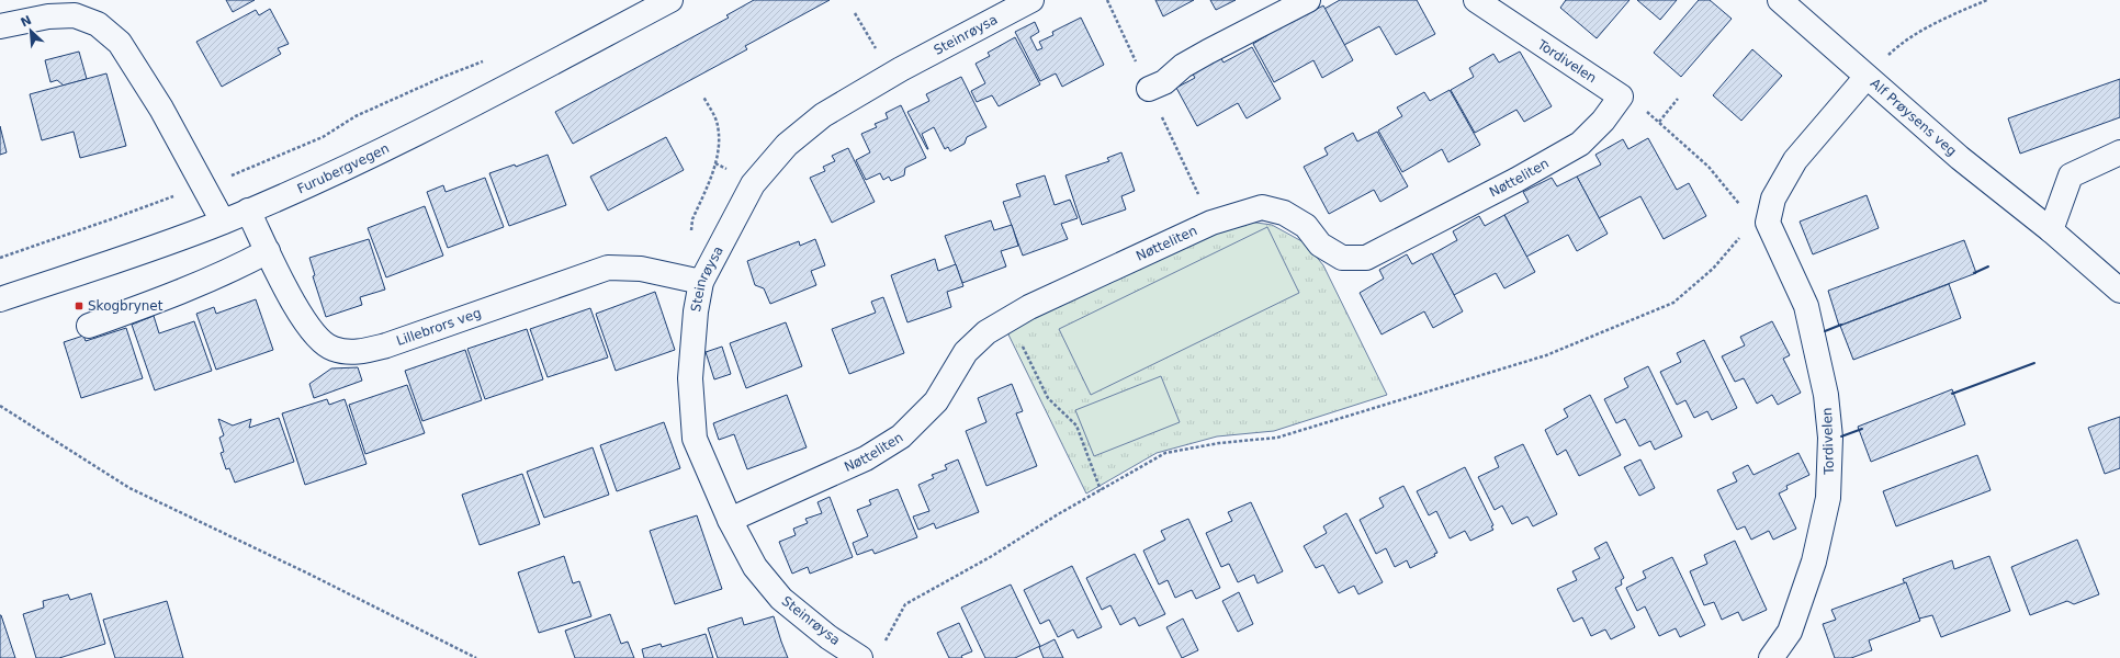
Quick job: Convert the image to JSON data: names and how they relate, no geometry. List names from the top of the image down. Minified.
{"streets":{"street":["Steinrøysa","Tordivelen","Alf Prøysens veg","Furubergvegen","Nøtteliten","Lillebrors veg"]},"crossings":[["Steinrøysa","Nøtteliten"],["Steinrøysa","Lillebrors veg"],["Tordivelen","Nøtteliten"],["Furubergvegen","Lillebrors veg"]],"places":{"transit":["Skogbrynet"]},"north":"top left"}
